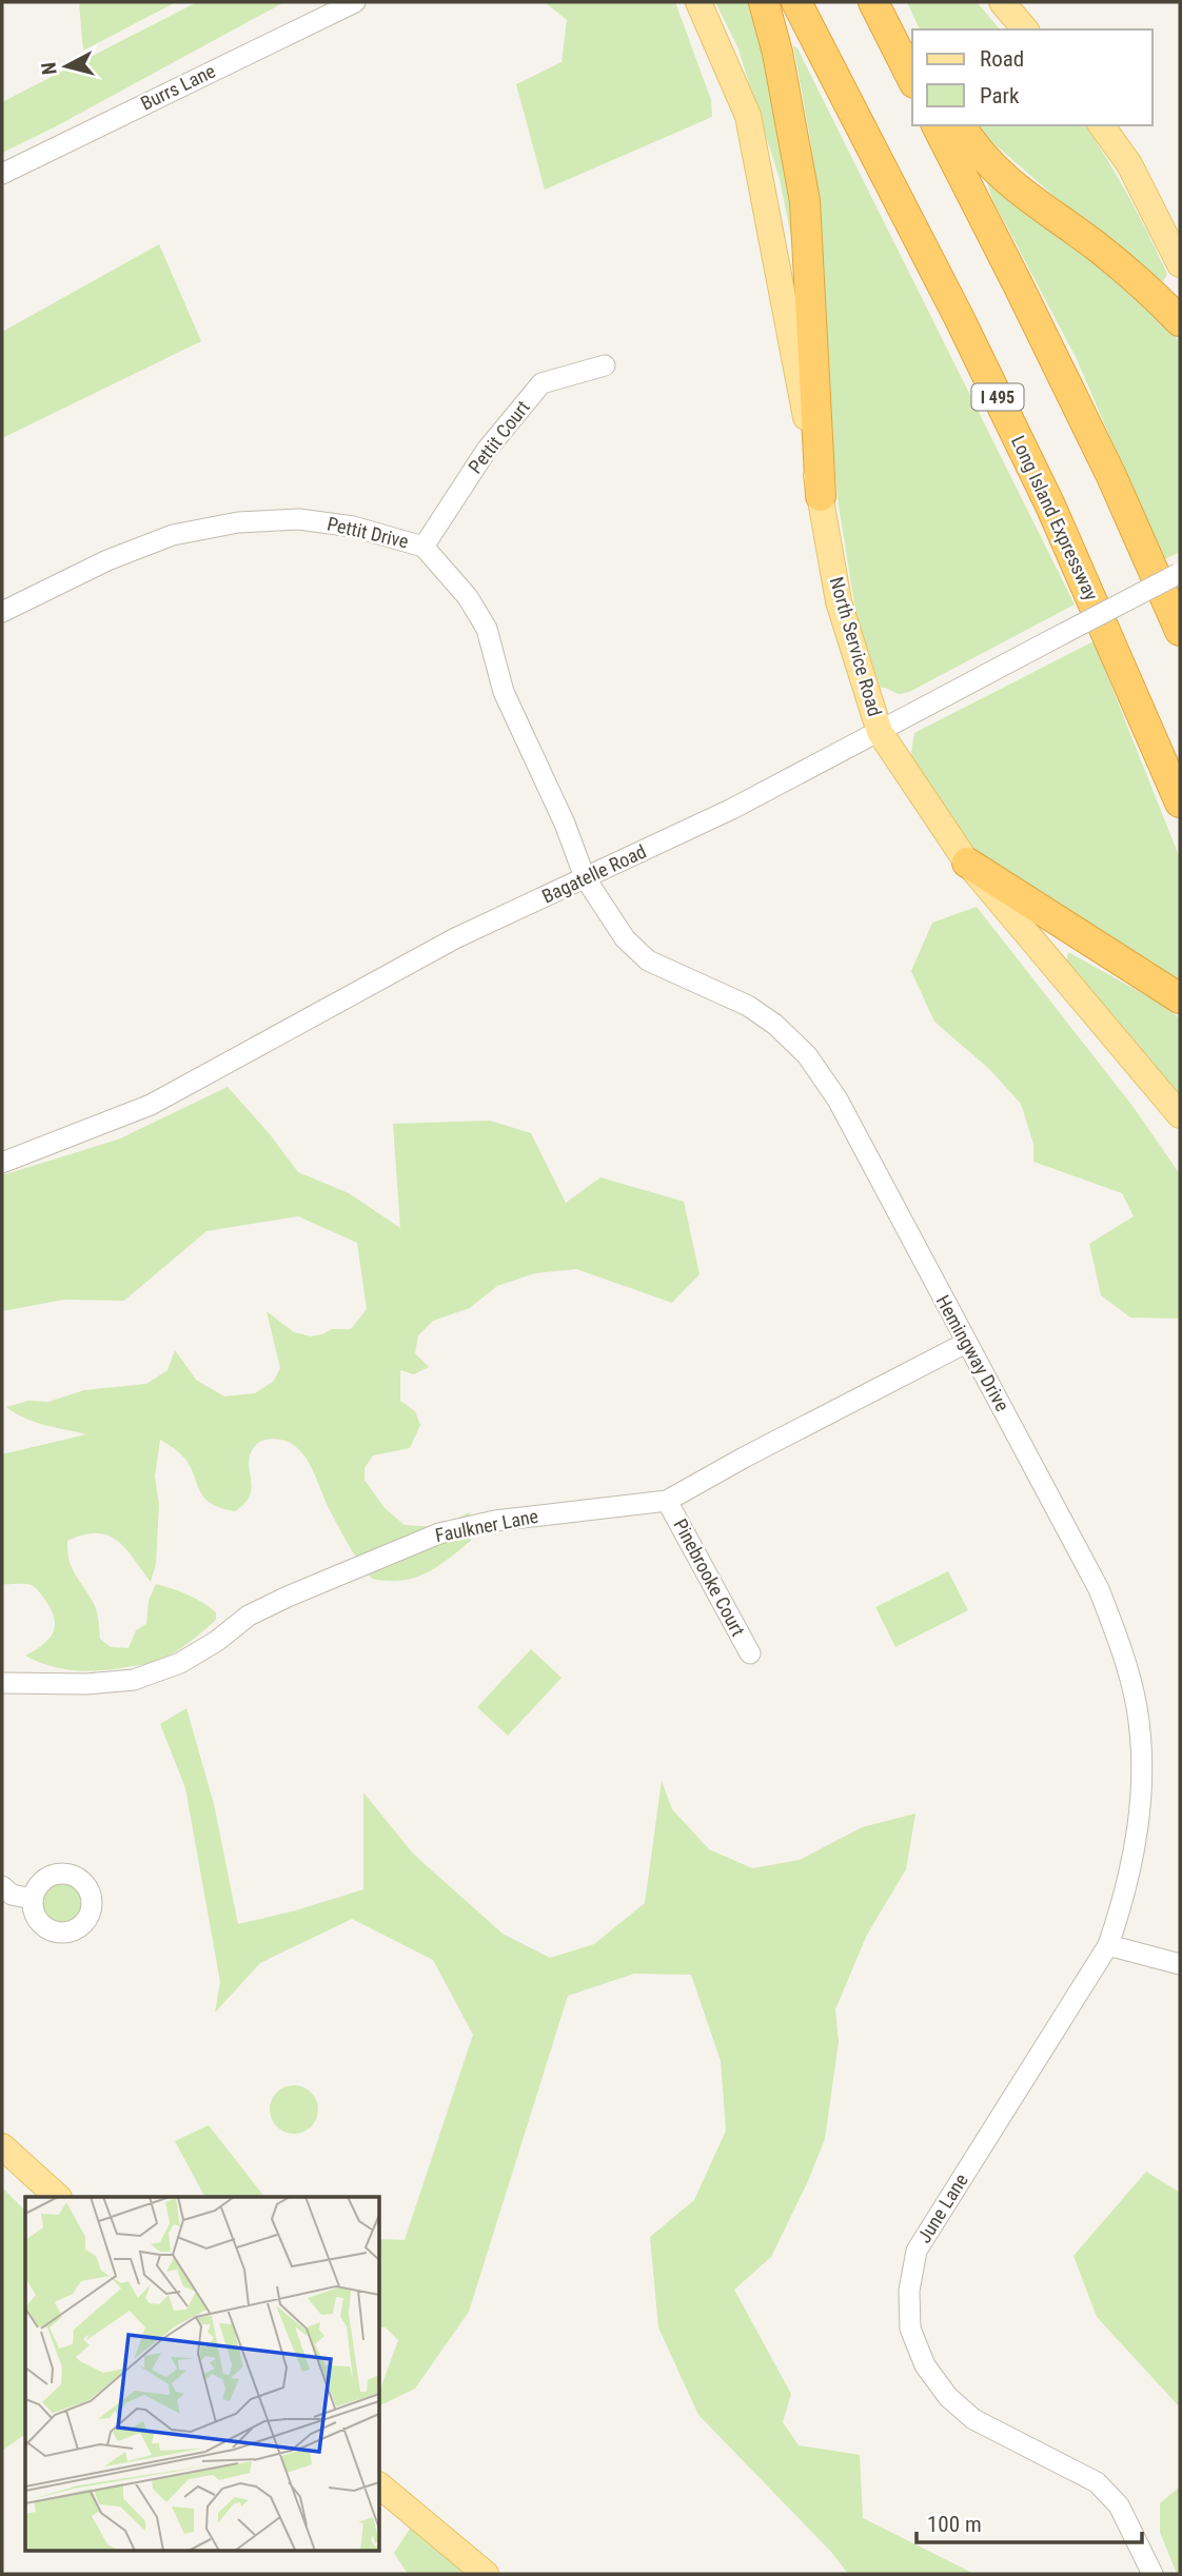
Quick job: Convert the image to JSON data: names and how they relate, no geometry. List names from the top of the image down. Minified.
{"streets":{"highway":["I 495","Long Island Expressway"],"main road":["North Service Road"],"street":["Burrs Lane","Pettit Court","Pettit Drive","Bagatelle Road","Hemingway Drive","Faulkner Lane","Pinebrooke Court","June Lane"]},"crossings":[["Pettit Court","Pettit Drive"],["Pettit Drive","Bagatelle Road"],["Pettit Drive","Hemingway Drive"],["North Service Road","Bagatelle Road"],["Bagatelle Road","Hemingway Drive"],["Hemingway Drive","Faulkner Lane"],["Hemingway Drive","June Lane"],["Faulkner Lane","Pinebrooke Court"]],"legend":["Road","Park"],"scale_bar":"100 m","north":"left"}
